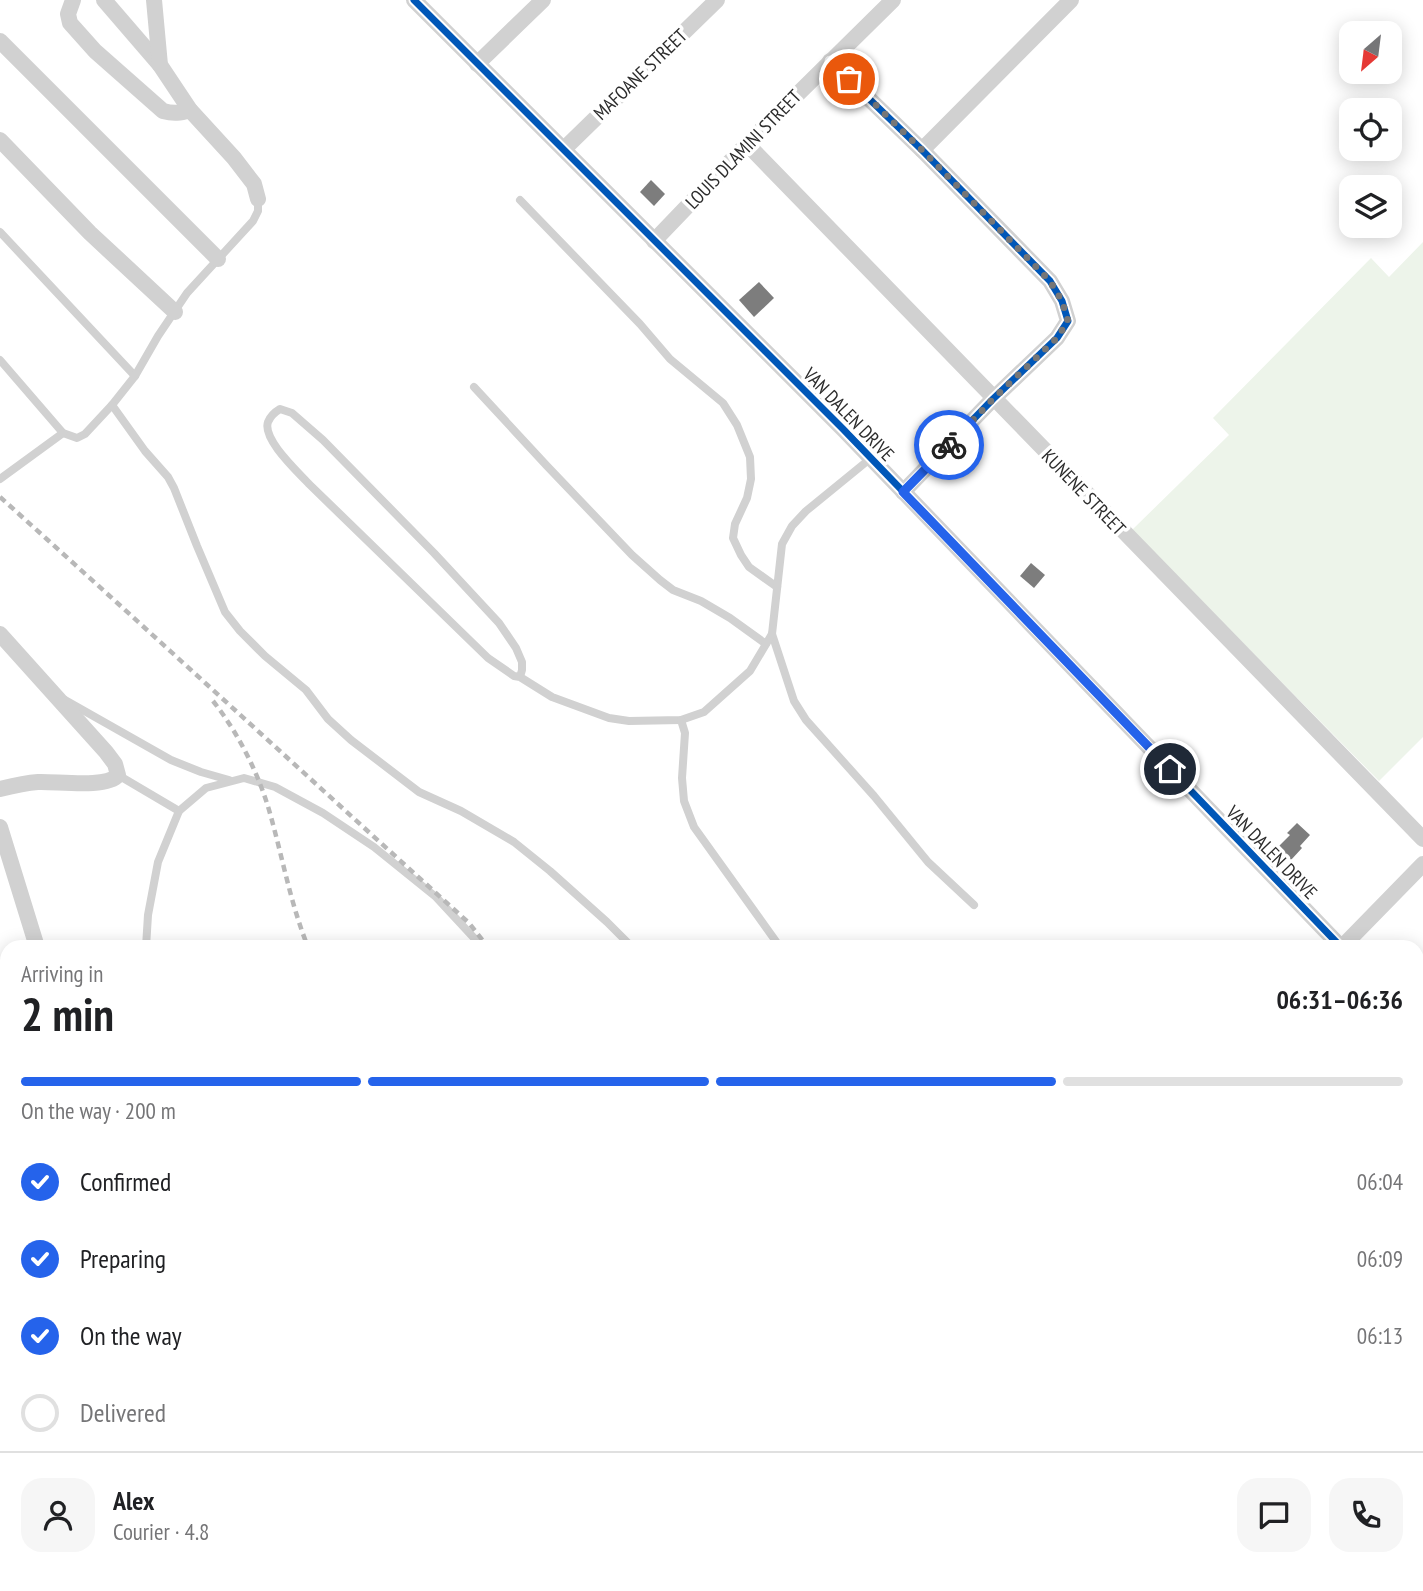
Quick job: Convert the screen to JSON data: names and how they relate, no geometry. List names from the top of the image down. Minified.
{"streets":{"street":["MAFOANE STREET","LOUIS DLAMINI STREET","VAN DALEN DRIVE","KUNENE STREET"]},"crossings":[["MAFOANE STREET","VAN DALEN DRIVE"],["LOUIS DLAMINI STREET","VAN DALEN DRIVE"],["LOUIS DLAMINI STREET","KUNENE STREET"]],"north":"bottom left","page":{"heading":["2 min","Arriving in","06:31–06:36"],"panel":["Alex","Courier · 4.8"],"bar":"On the way · 200 m","list":[["Confirmed","06:04"],["Preparing","06:09"],["On the way","06:13"],"Delivered"]}}
